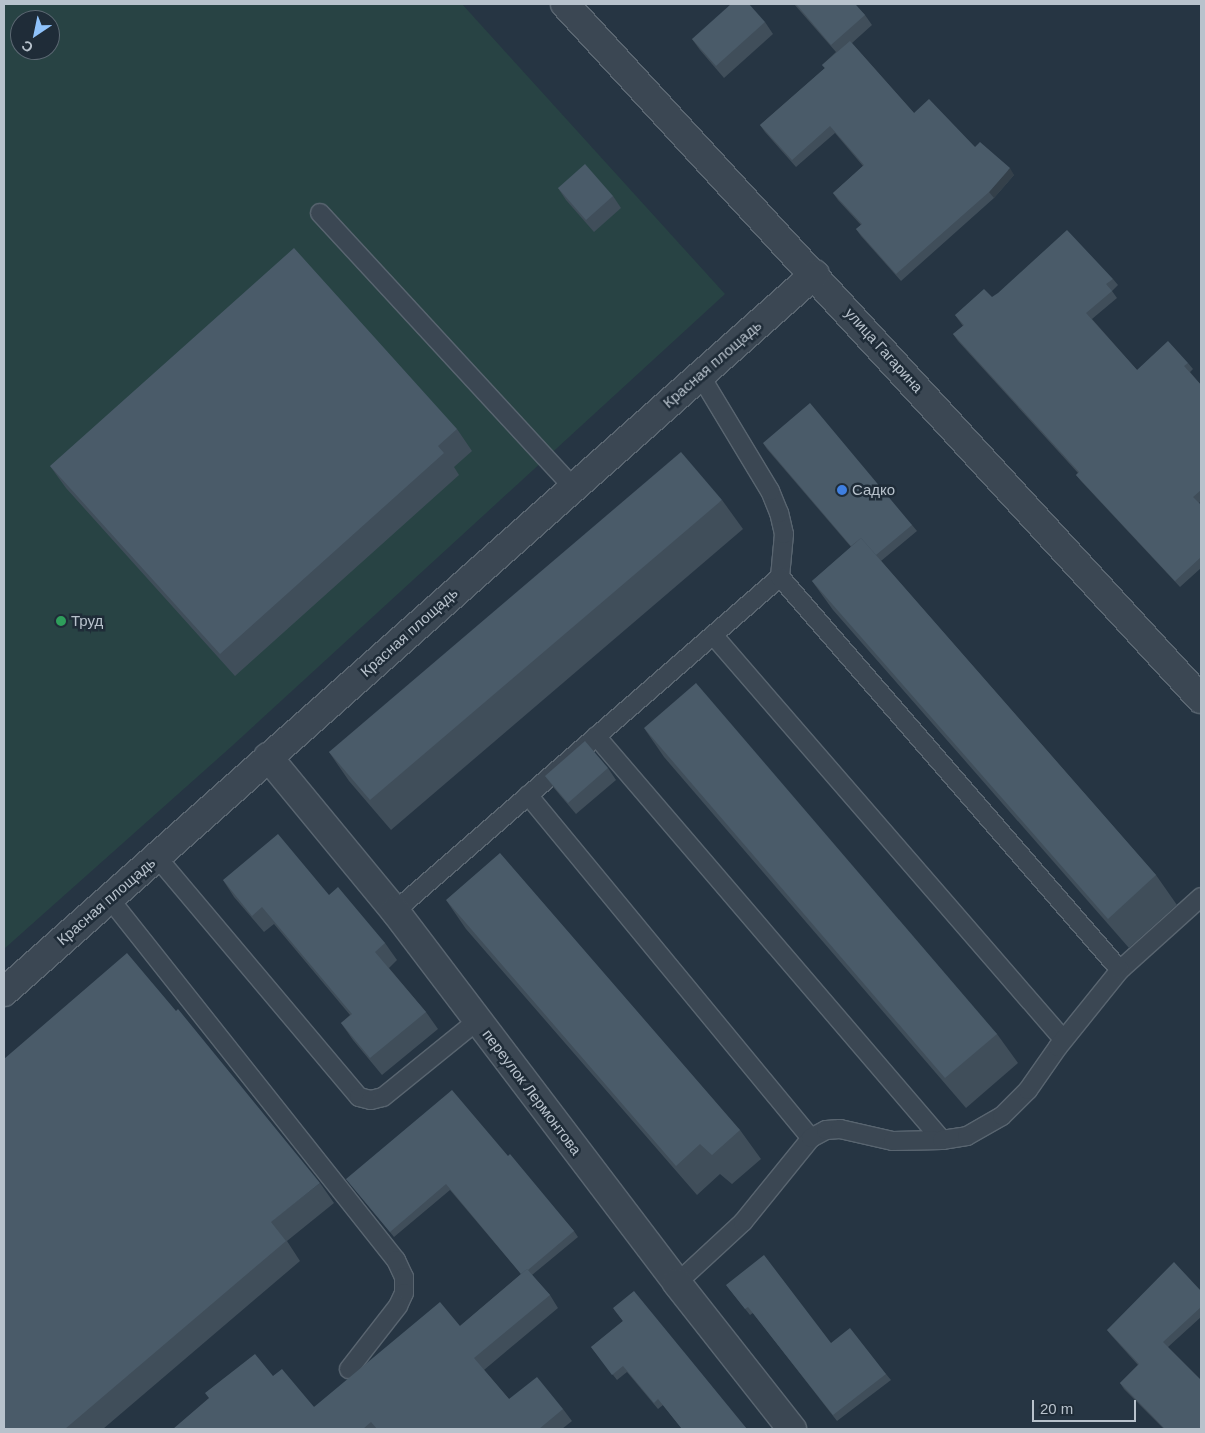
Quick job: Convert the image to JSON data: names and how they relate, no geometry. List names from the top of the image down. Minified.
{"streets":{"street":["улица Гагарина","Красная площадь","переулок Лермонтова"]},"crossings":[["улица Гагарина","Красная площадь"],["Красная площадь","переулок Лермонтова"]],"places":["Садко","Труд"],"scale_bar":"20 m","north":"bottom left"}
